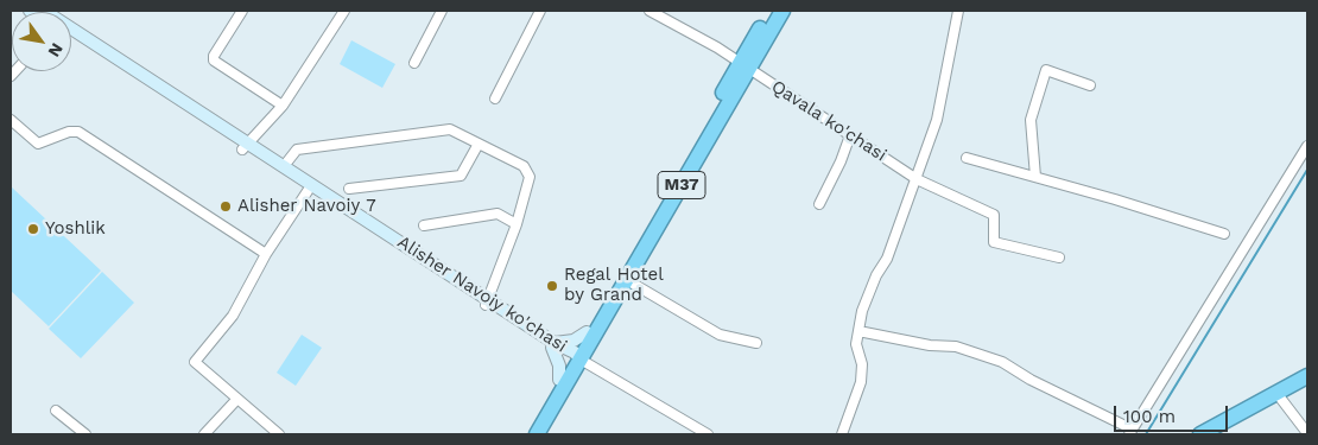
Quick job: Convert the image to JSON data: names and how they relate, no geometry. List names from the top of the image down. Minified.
{"streets":{"highway":["M37"],"main road":["Alisher Navoiy ko'chasi"],"street":["Qavala ko'chasi"]},"crossings":[["Qavala ko'chasi","M37"],["M37","Alisher Navoiy ko'chasi"]],"places":["Alisher Navoiy 7","Yoshlik","Regal Hotel by Grand"],"scale_bar":"100 m","north":"bottom right"}
